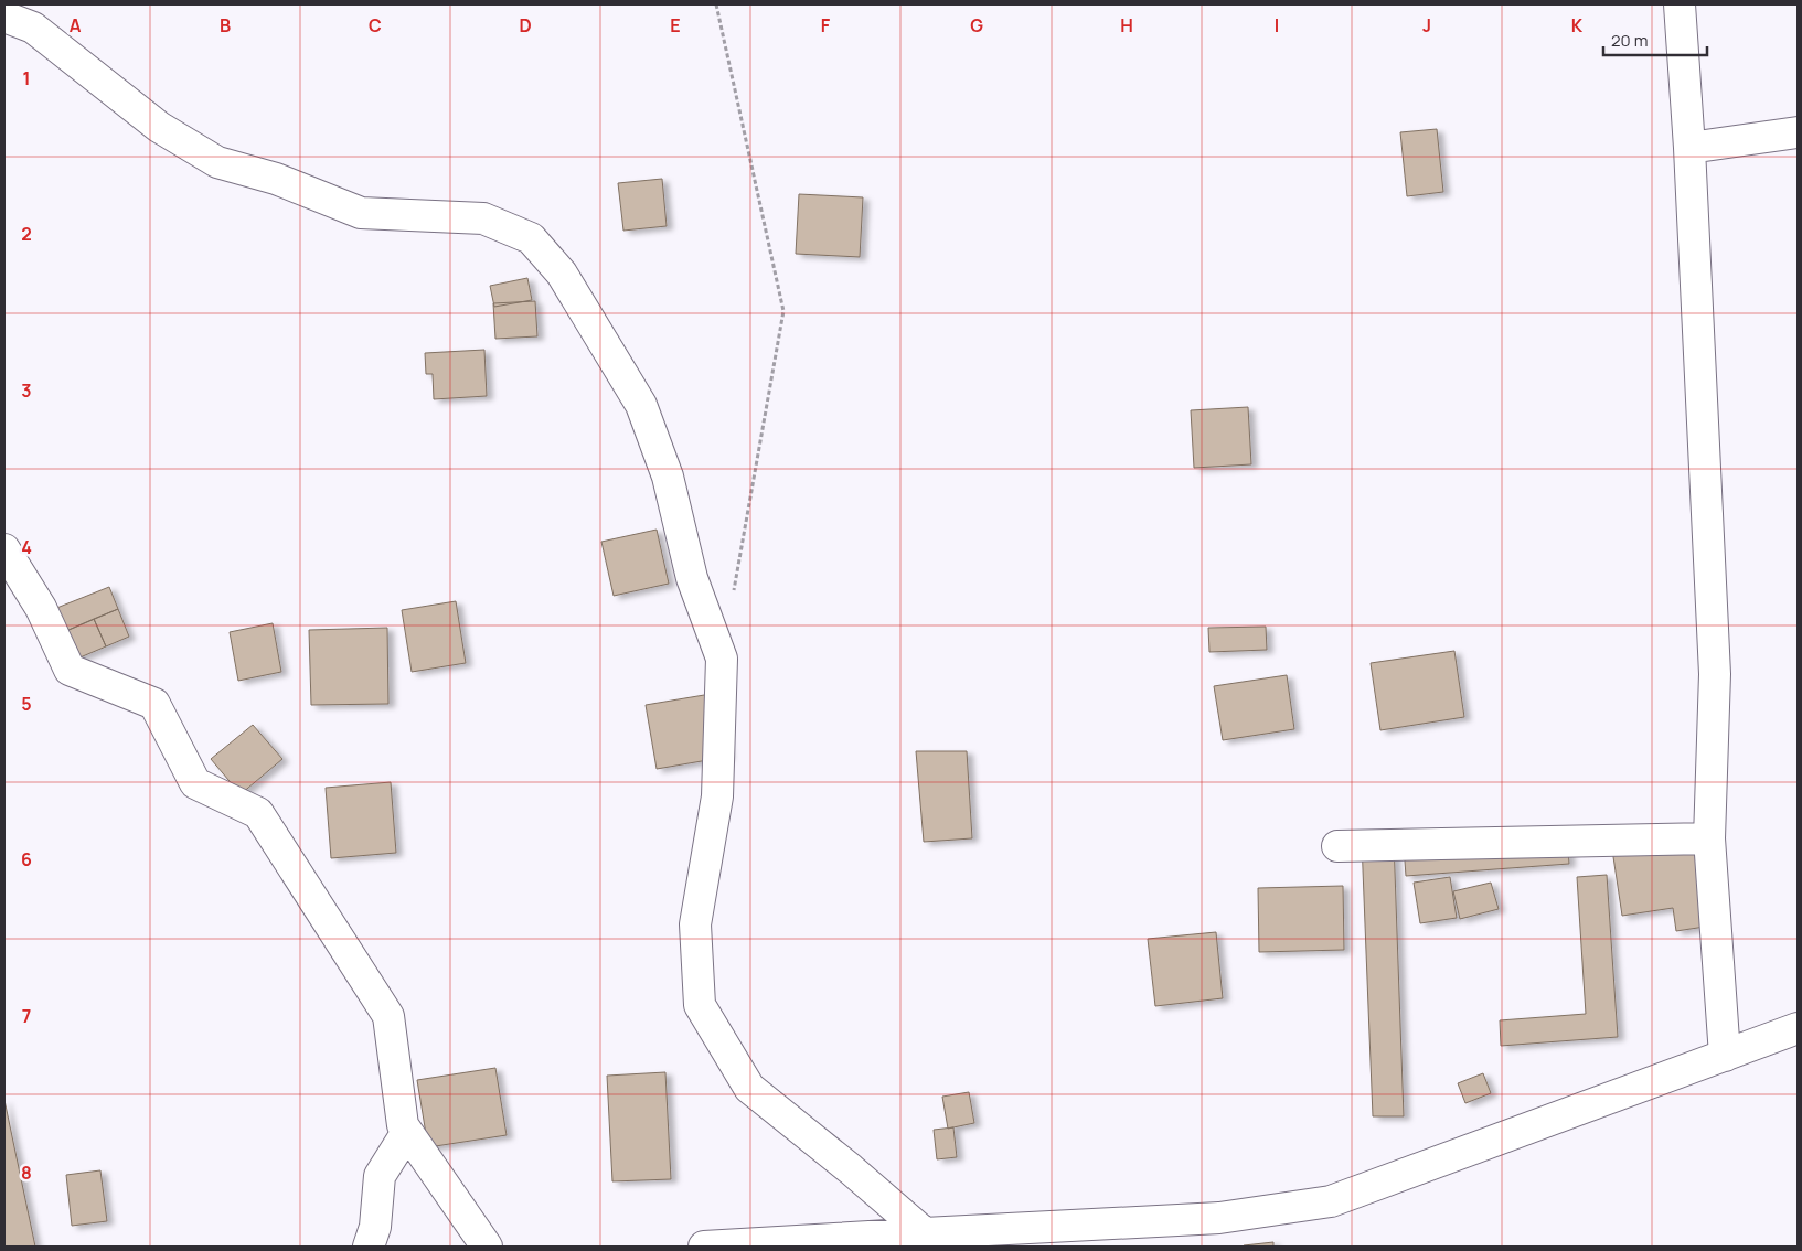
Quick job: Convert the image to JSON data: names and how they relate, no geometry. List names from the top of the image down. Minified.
{"scale_bar":"20 m","grid":{"columns":["A","B","C","D","E","F","G","H","I","J","K"],"rows":["1","2","3","4","5","6","7","8"]}}
